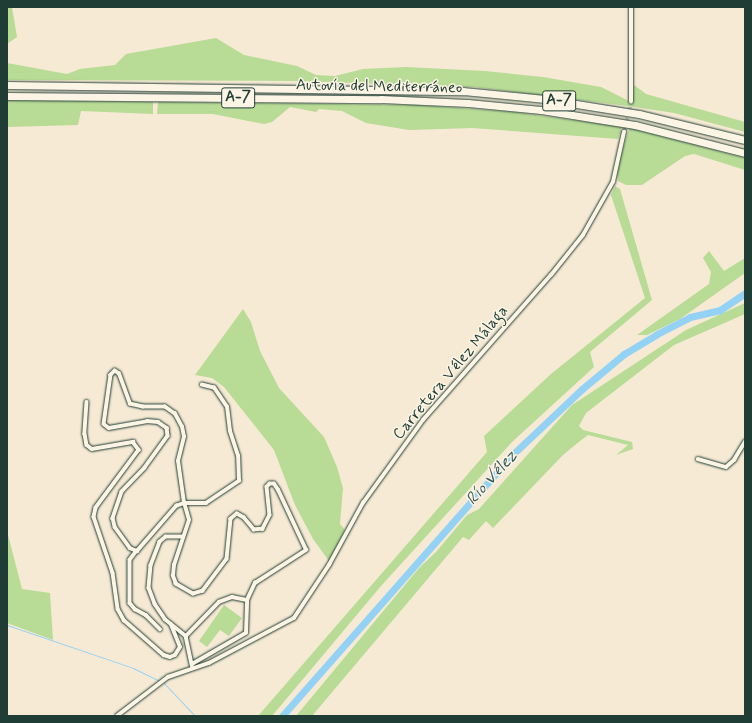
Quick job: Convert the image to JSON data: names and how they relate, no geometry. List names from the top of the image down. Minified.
{"streets":{"highway":["Autovía del Mediterráneo","A-7"],"street":["Carretera Vélez Málaga"]},"water":["Río Vélez"]}
